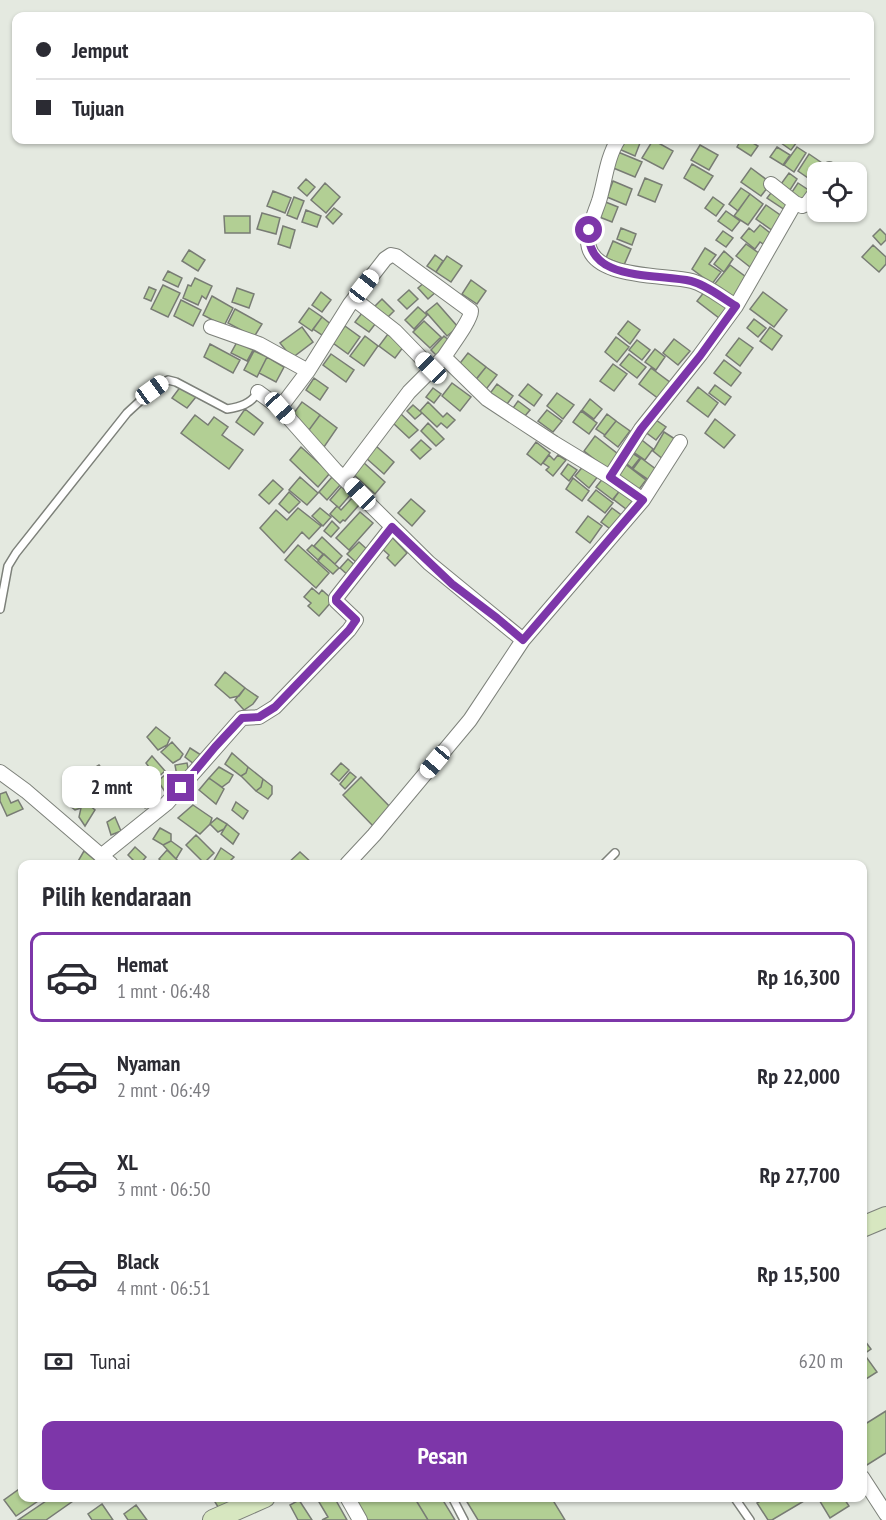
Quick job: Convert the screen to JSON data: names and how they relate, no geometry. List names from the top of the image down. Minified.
{"page":{"banner":["Jemput","Tujuan"],"bubble":"2 mnt","heading":"Pilih kendaraan","list":[{"name":"Hemat","note":"1 mnt · 06:48","value":"Rp 16,300"},{"name":"Nyaman","note":"2 mnt · 06:49","value":"Rp 22,000"},{"name":"XL","note":"3 mnt · 06:50","value":"Rp 27,700"},{"name":"Black","note":"4 mnt · 06:51","value":"Rp 15,500"}],"pay":["Tunai","620 m"],"buttons":"Pesan"}}
